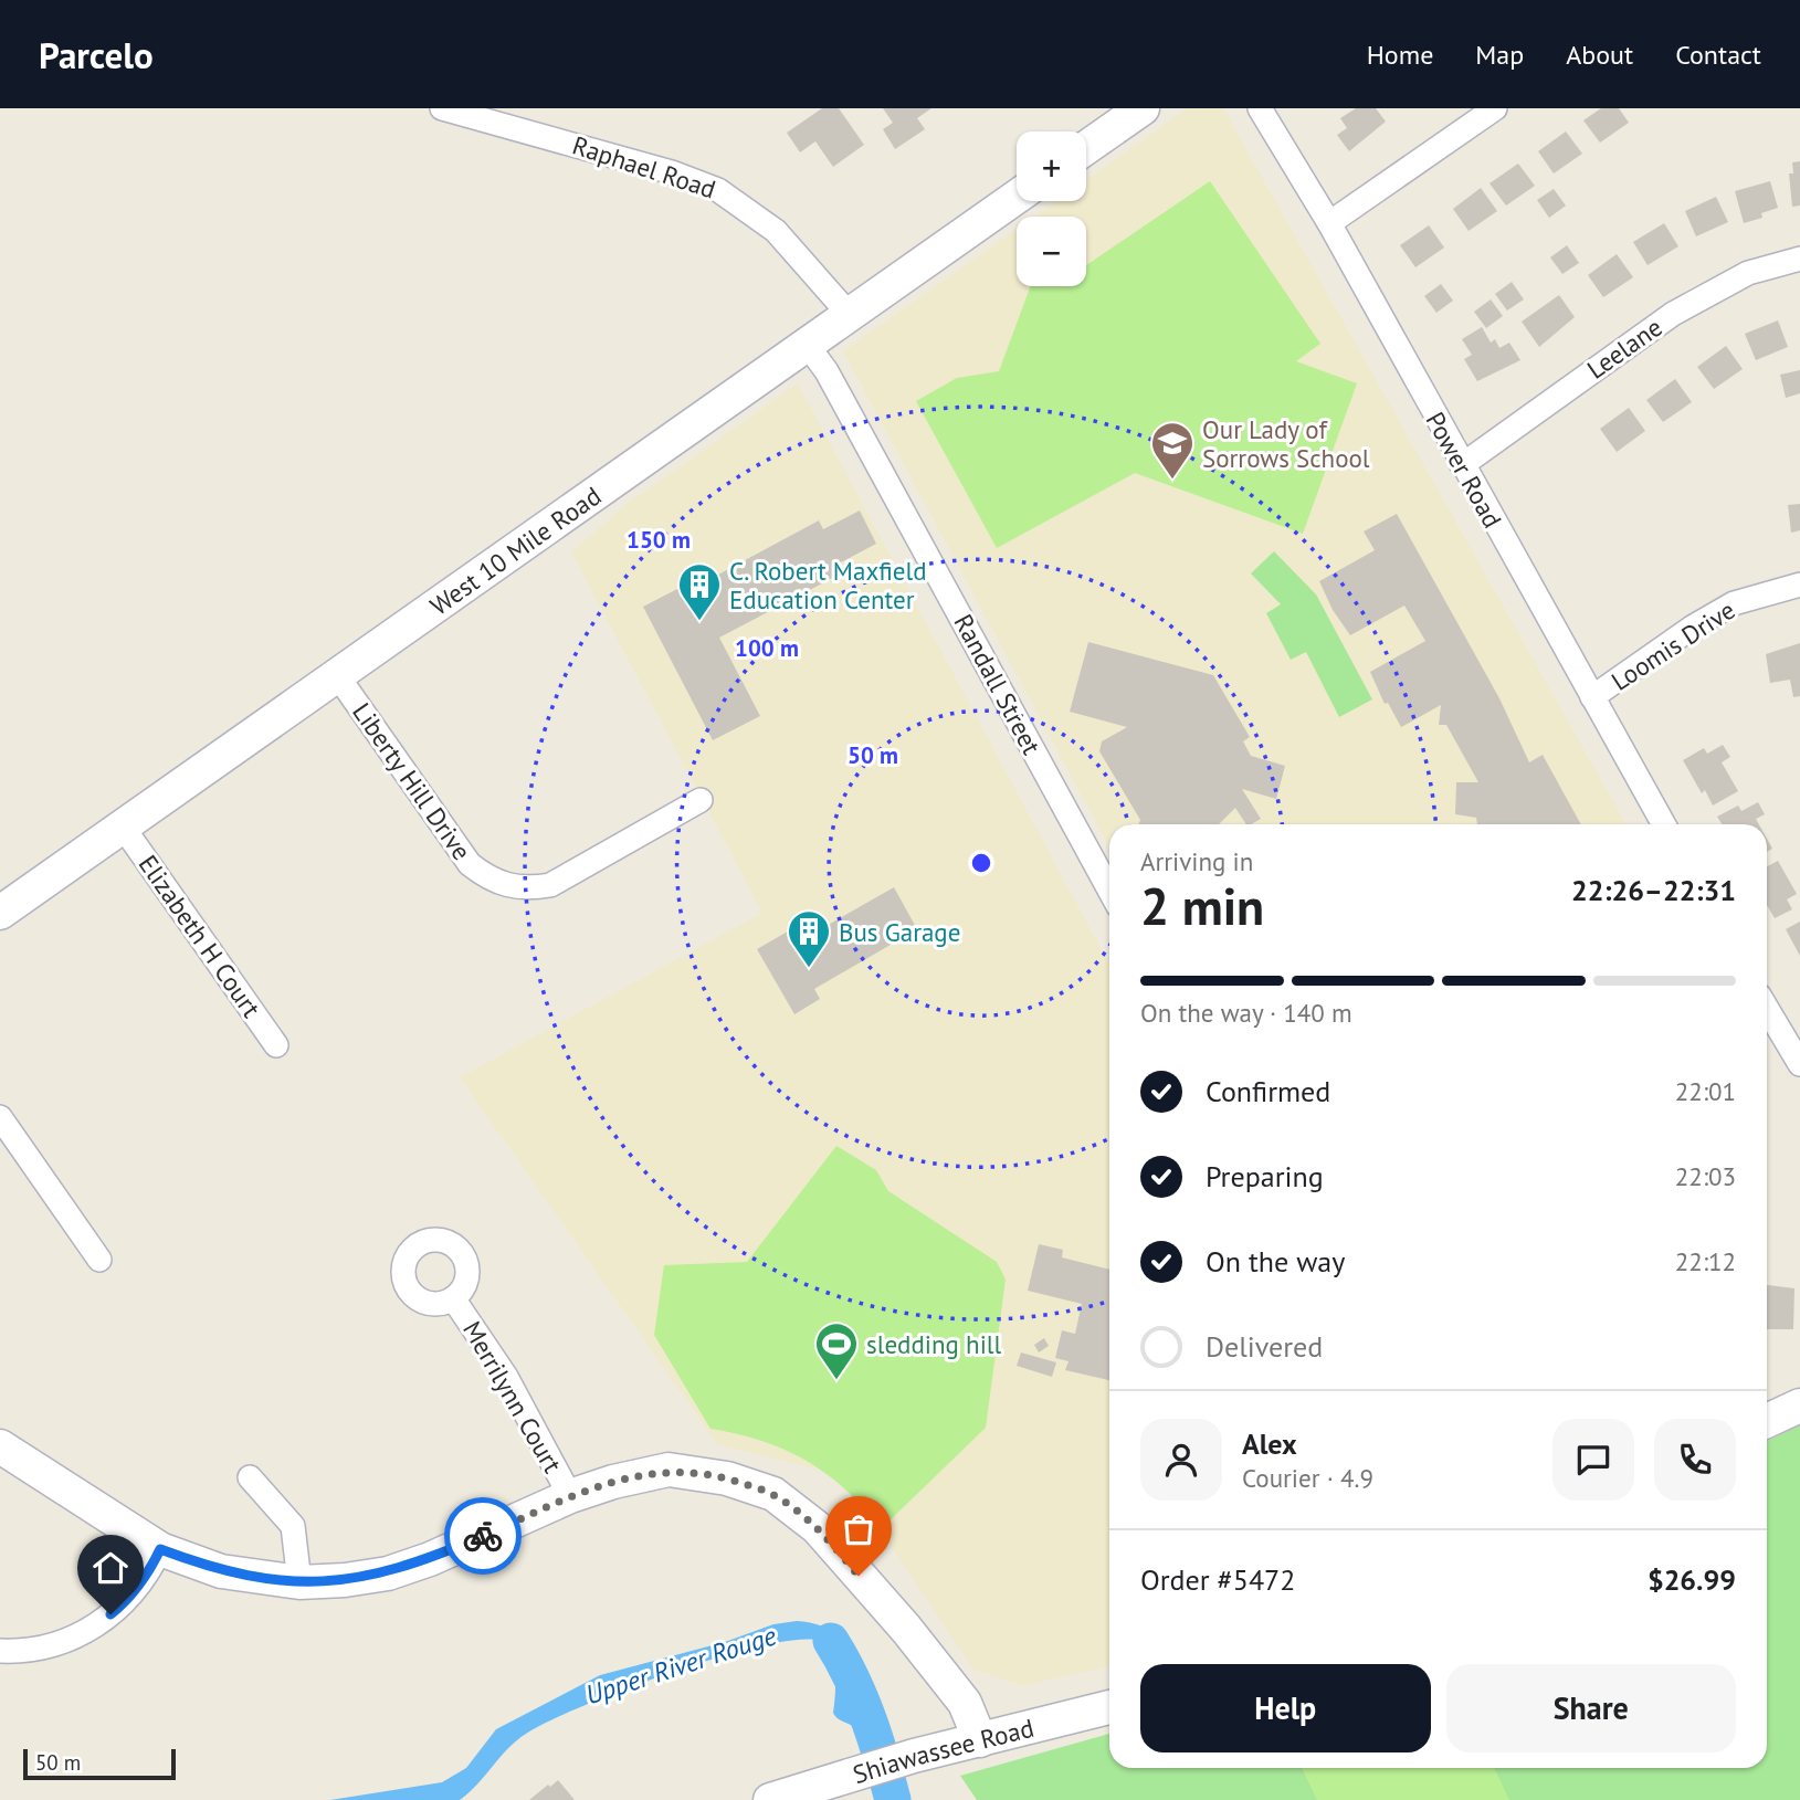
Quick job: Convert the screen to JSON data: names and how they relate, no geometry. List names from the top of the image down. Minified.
{"streets":{"street":["Raphael Road","Leelane","Power Road","West 10 Mile Road","Loomis Drive","Randall Street","Liberty Hill Drive","Elizabeth H Court","Merrilynn Court","Shiawassee Road"]},"crossings":[["Raphael Road","West 10 Mile Road"],["Leelane","Power Road"],["Power Road","Loomis Drive"],["West 10 Mile Road","Randall Street"],["West 10 Mile Road","Liberty Hill Drive"],["West 10 Mile Road","Elizabeth H Court"]],"water":["Upper River Rouge"],"places":{"school or university":["Our Lady of Sorrows School"],"building":["C. Robert Maxfield Education Center","Bus Garage"],"sports":["sledding hill"]},"scale_bar":"50 m","page":{"header":"Parcelo","nav":["Home","Map","About","Contact"],"map_buttons":["+","−"],"heading":["2 min","Arriving in","22:26–22:31"],"panel":["Alex","Courier · 4.9","Order #5472","$26.99"],"bar":"On the way · 140 m","list":[["Confirmed","22:01"],["Preparing","22:03"],["On the way","22:12"],"Delivered"],"buttons":["Help","Share"],"scale":"50 m"},"rings":["150 m","100 m","50 m"]}
